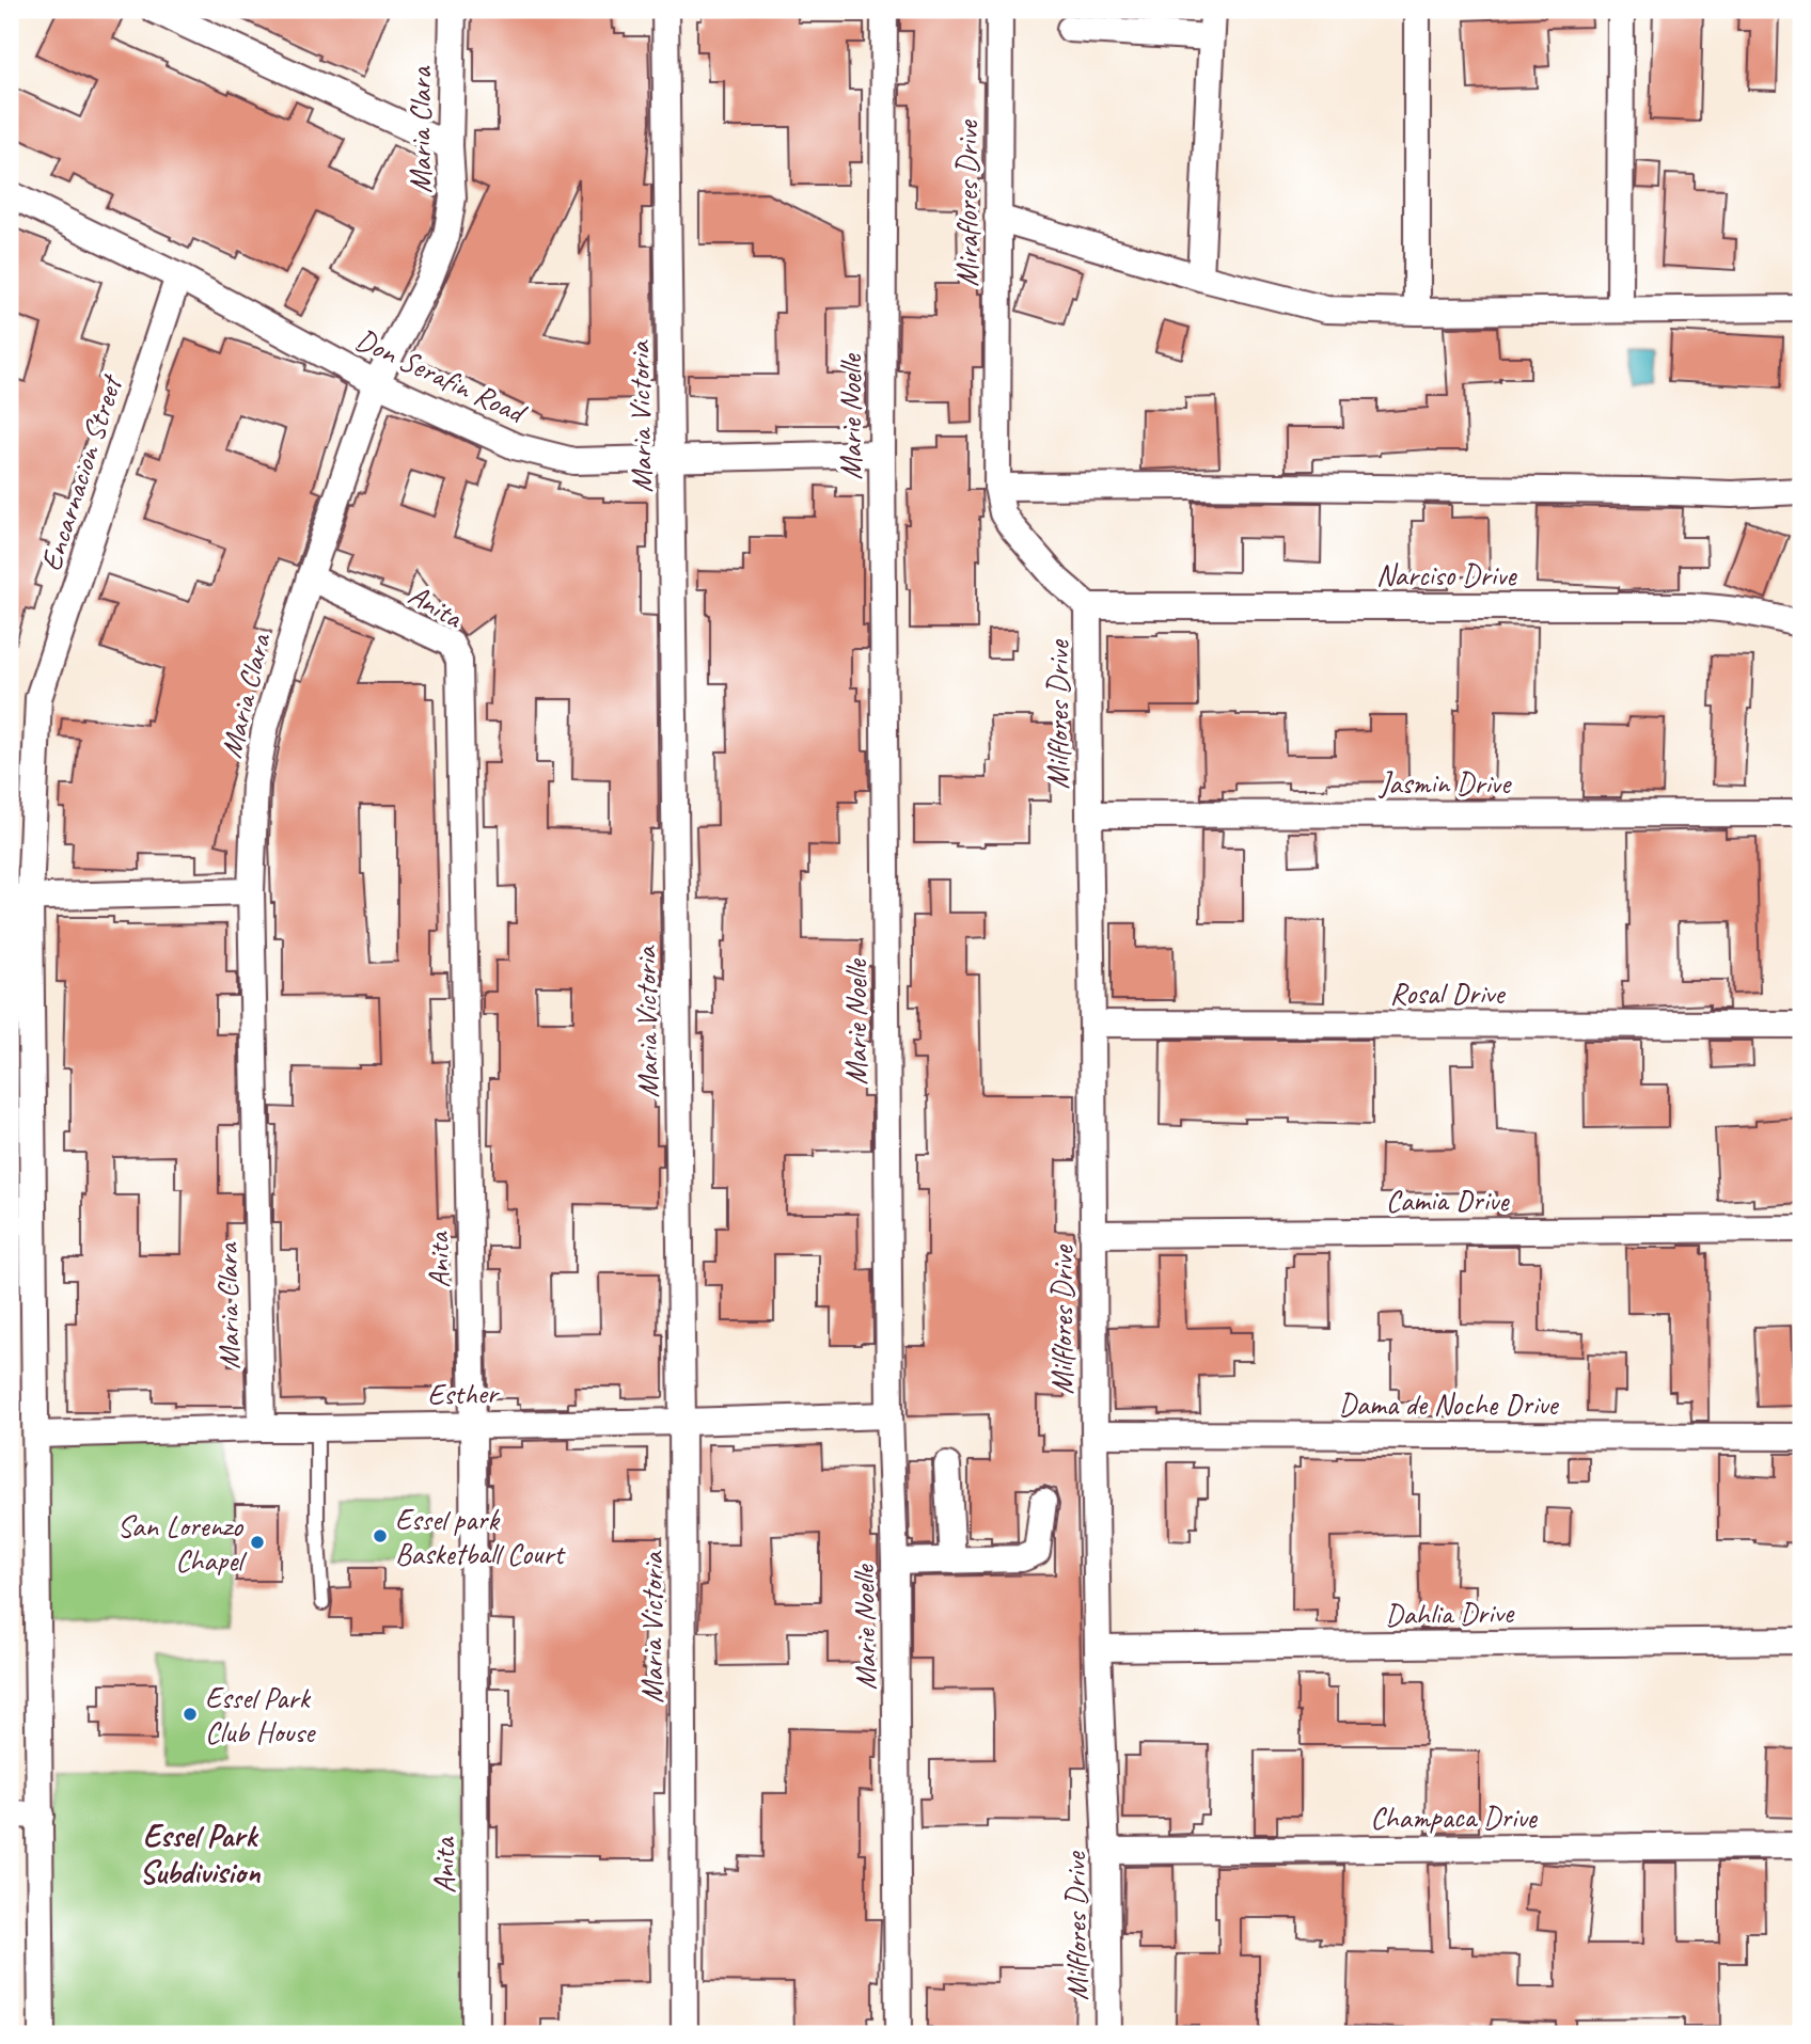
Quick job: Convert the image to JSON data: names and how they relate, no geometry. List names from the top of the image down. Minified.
{"streets":{"street":["Maria Clara","Miraflores Drive","Don Serafin Road","Maria Victoria","Marie Noelle","Encarnacion Street","Narciso Drive","Anita","Milflores Drive","Jasmin Drive","Rosal Drive","Camia Drive","Esther","Dama de Noche Drive","Dahlia Drive","Champaca Drive"]},"crossings":[["Maria Clara","Don Serafin Road"],["Maria Clara","Anita"],["Maria Clara","Esther"],["Miraflores Drive","Narciso Drive"],["Miraflores Drive","Milflores Drive"],["Don Serafin Road","Maria Victoria"],["Don Serafin Road","Marie Noelle"],["Don Serafin Road","Encarnacion Street"],["Maria Victoria","Esther"],["Marie Noelle","Esther"],["Encarnacion Street","Esther"],["Narciso Drive","Milflores Drive"],["Anita","Esther"],["Milflores Drive","Jasmin Drive"],["Milflores Drive","Rosal Drive"],["Milflores Drive","Camia Drive"],["Milflores Drive","Dama de Noche Drive"],["Milflores Drive","Dahlia Drive"],["Milflores Drive","Champaca Drive"]],"districts":["Essel Park Subdivision"],"places":["Essel park Basketball Court","San Lorenzo Chapel","Essel Park Club House"]}
